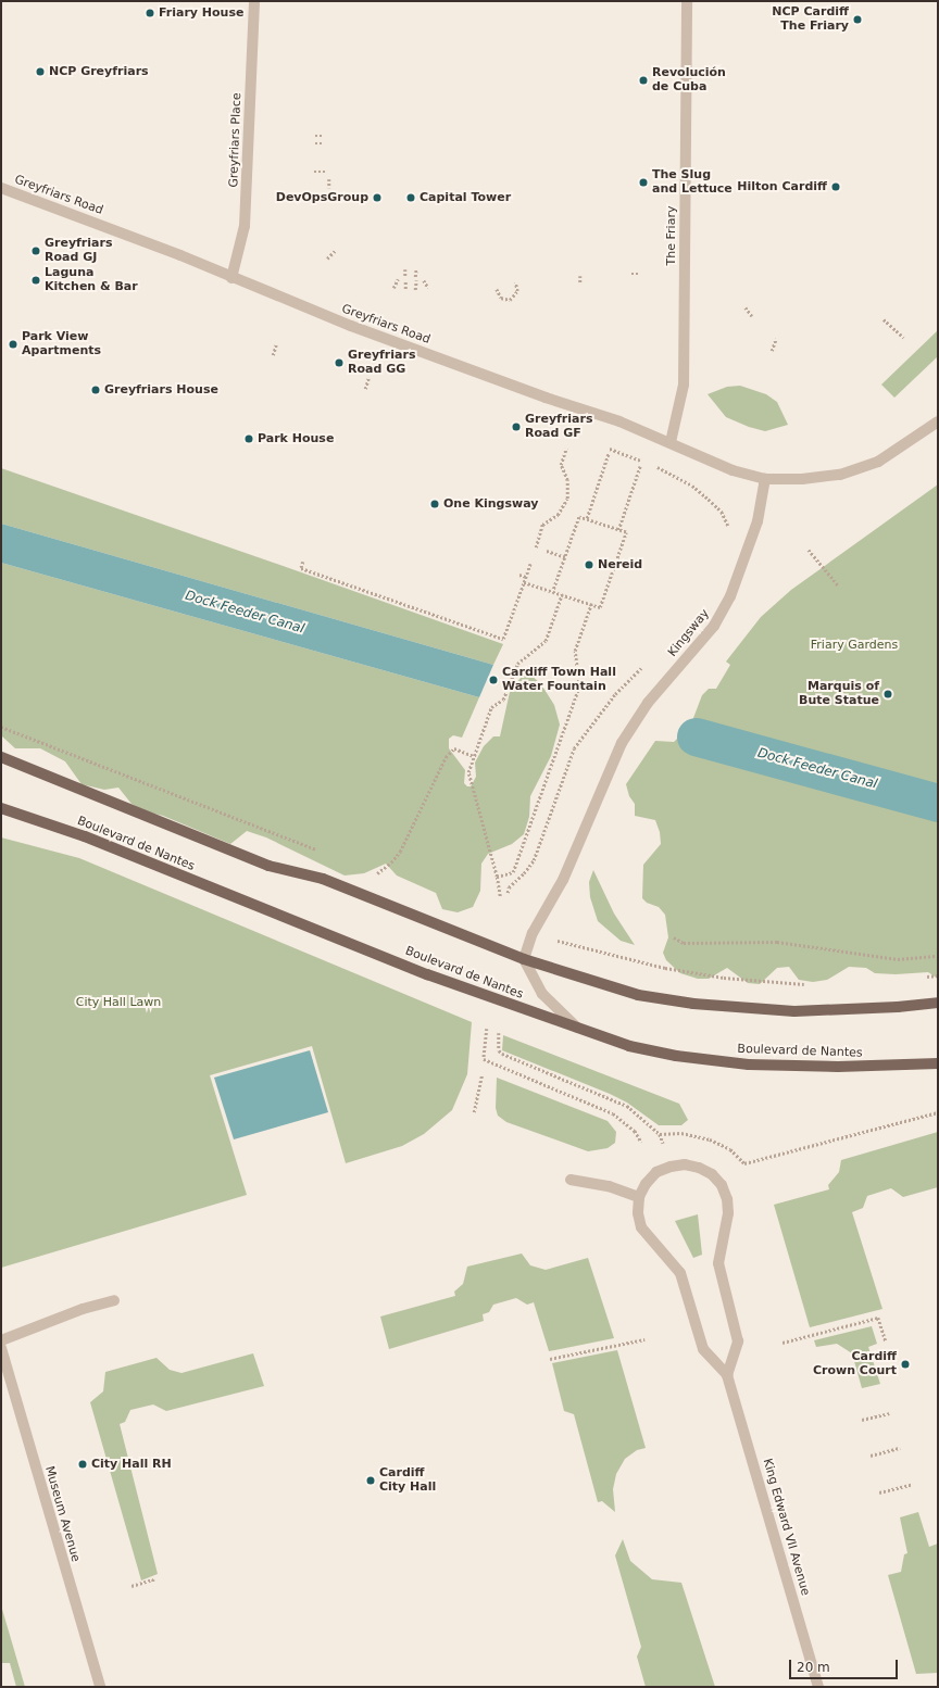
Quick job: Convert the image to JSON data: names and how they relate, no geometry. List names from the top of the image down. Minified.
{"streets":{"main road":["Boulevard de Nantes"],"street":["Greyfriars Place","Greyfriars Road","The Friary","Kingsway","Museum Avenue","King Edward VII Avenue"]},"crossings":[["Greyfriars Place","Greyfriars Road"],["Greyfriars Road","The Friary"],["Greyfriars Road","Kingsway"]],"water":["Dock Feeder Canal"],"parks":["Friary Gardens","City Hall Lawn"],"places":["Friary House","NCP Cardiff The Friary","NCP Greyfriars","Revolución de Cuba","The Slug and Lettuce","Hilton Cardiff","DevOpsGroup","Capital Tower","Greyfriars Road GJ","Laguna Kitchen & Bar","Park View Apartments","Greyfriars Road GG","Greyfriars House","Greyfriars Road GF","Park House","One Kingsway","Nereid","Cardiff Town Hall Water Fountain","Marquis of Bute Statue","Cardiff Crown Court","City Hall RH","Cardiff City Hall"],"scale_bar":"20 m"}
